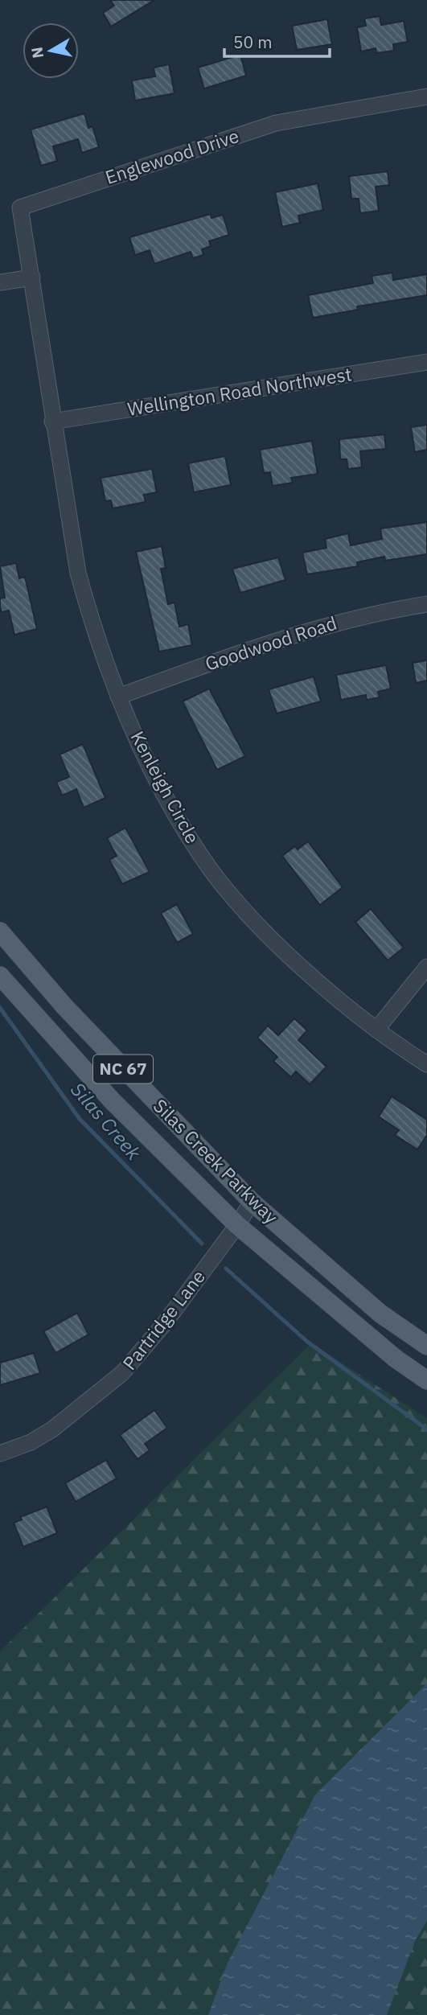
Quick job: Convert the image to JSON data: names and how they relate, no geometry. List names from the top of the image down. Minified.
{"streets":{"main road":["NC 67","Silas Creek Parkway"],"street":["Englewood Drive","Wellington Road Northwest","Goodwood Road","Kenleigh Circle","Partridge Lane"]},"crossings":[["Englewood Drive","Kenleigh Circle"],["Wellington Road Northwest","Kenleigh Circle"],["Goodwood Road","Kenleigh Circle"],["Silas Creek Parkway","Partridge Lane"]],"water":["Silas Creek"],"scale_bar":"50 m","north":"left"}
